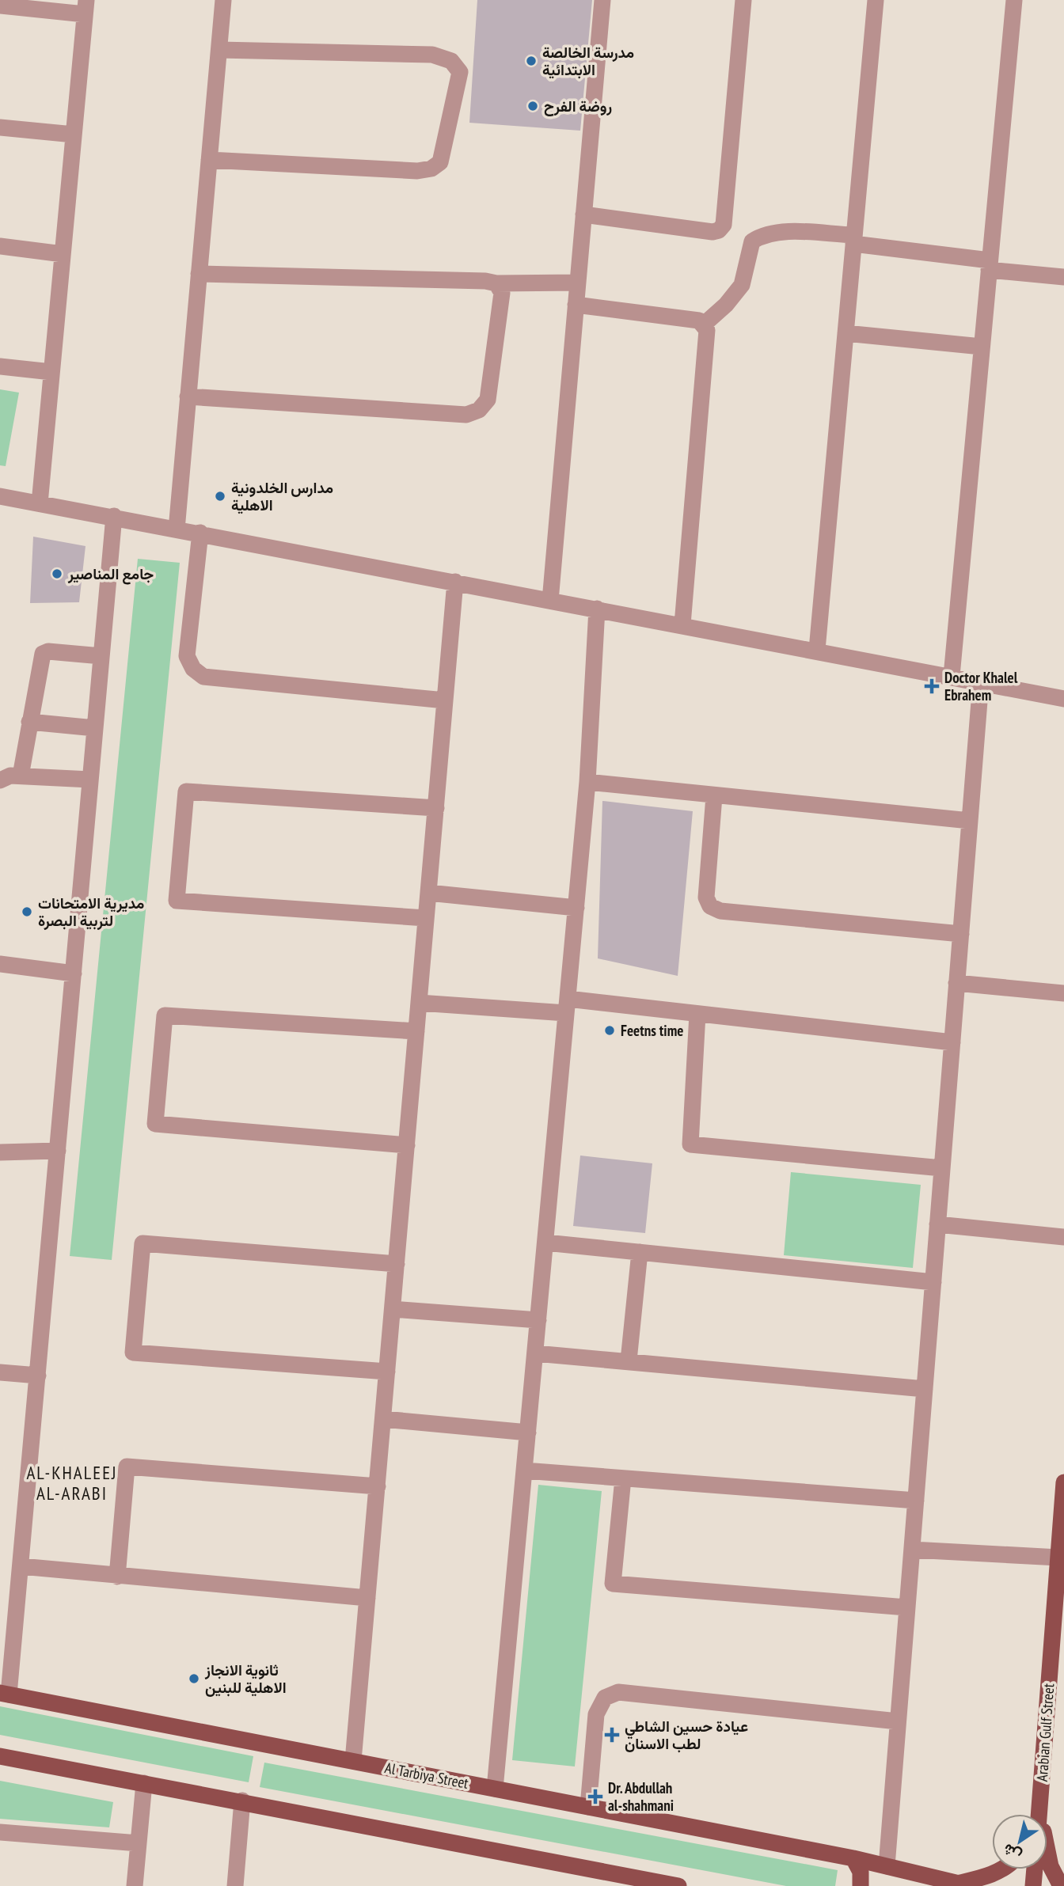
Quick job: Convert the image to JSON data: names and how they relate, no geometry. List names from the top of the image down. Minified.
{"streets":{"main road":["Arabian Gulf Street","Al Tarbiya Street"]},"districts":["AL-KHALEEJ AL-ARABI"],"places":{"other":["مدرسة الخالصة الابتدائية","روضة الفرح","مدارس الخلدونية الاهلية","جامع المناصير","مديرية الامتحانات لتربية البصرة","Feetns time","ثانوية الانجاز الاهلية للبنين"],"health":["Doctor Khalel Ebrahem","عيادة حسين الشاطي لطب الاسنان","Dr. Abdullah al-shahmani"]},"north":"bottom left"}
